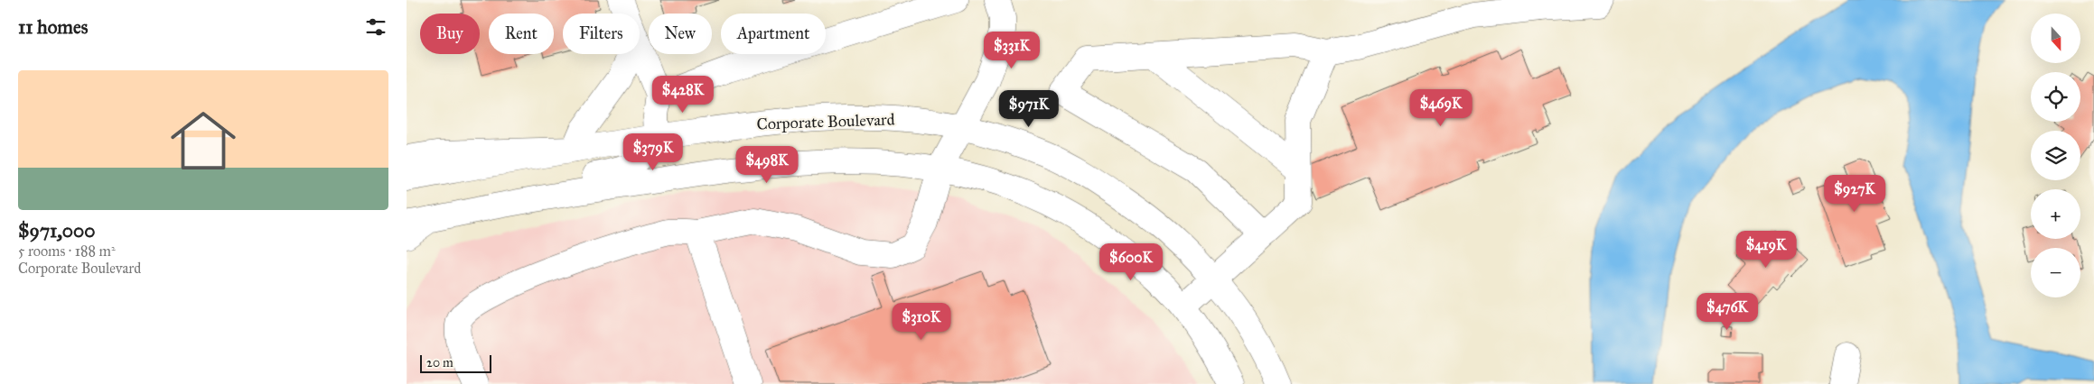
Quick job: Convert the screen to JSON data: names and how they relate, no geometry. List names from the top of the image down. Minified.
{"streets":{"street":["Corporate Boulevard"]},"scale_bar":"20 m","north":"bottom","page":{"heading":"11 homes","map_buttons":["+","−"],"chip":["Buy","Rent","Filters","New","Apartment"],"price":["$331K","$428K","$469K","$971K","$379K","$498K","$927K","$419K","$600K","$476K","$310K"],"list":[{"name":"$971,000","note":"5 rooms · 188 m² · Corporate Boulevard"}],"scale":"20 m"}}
